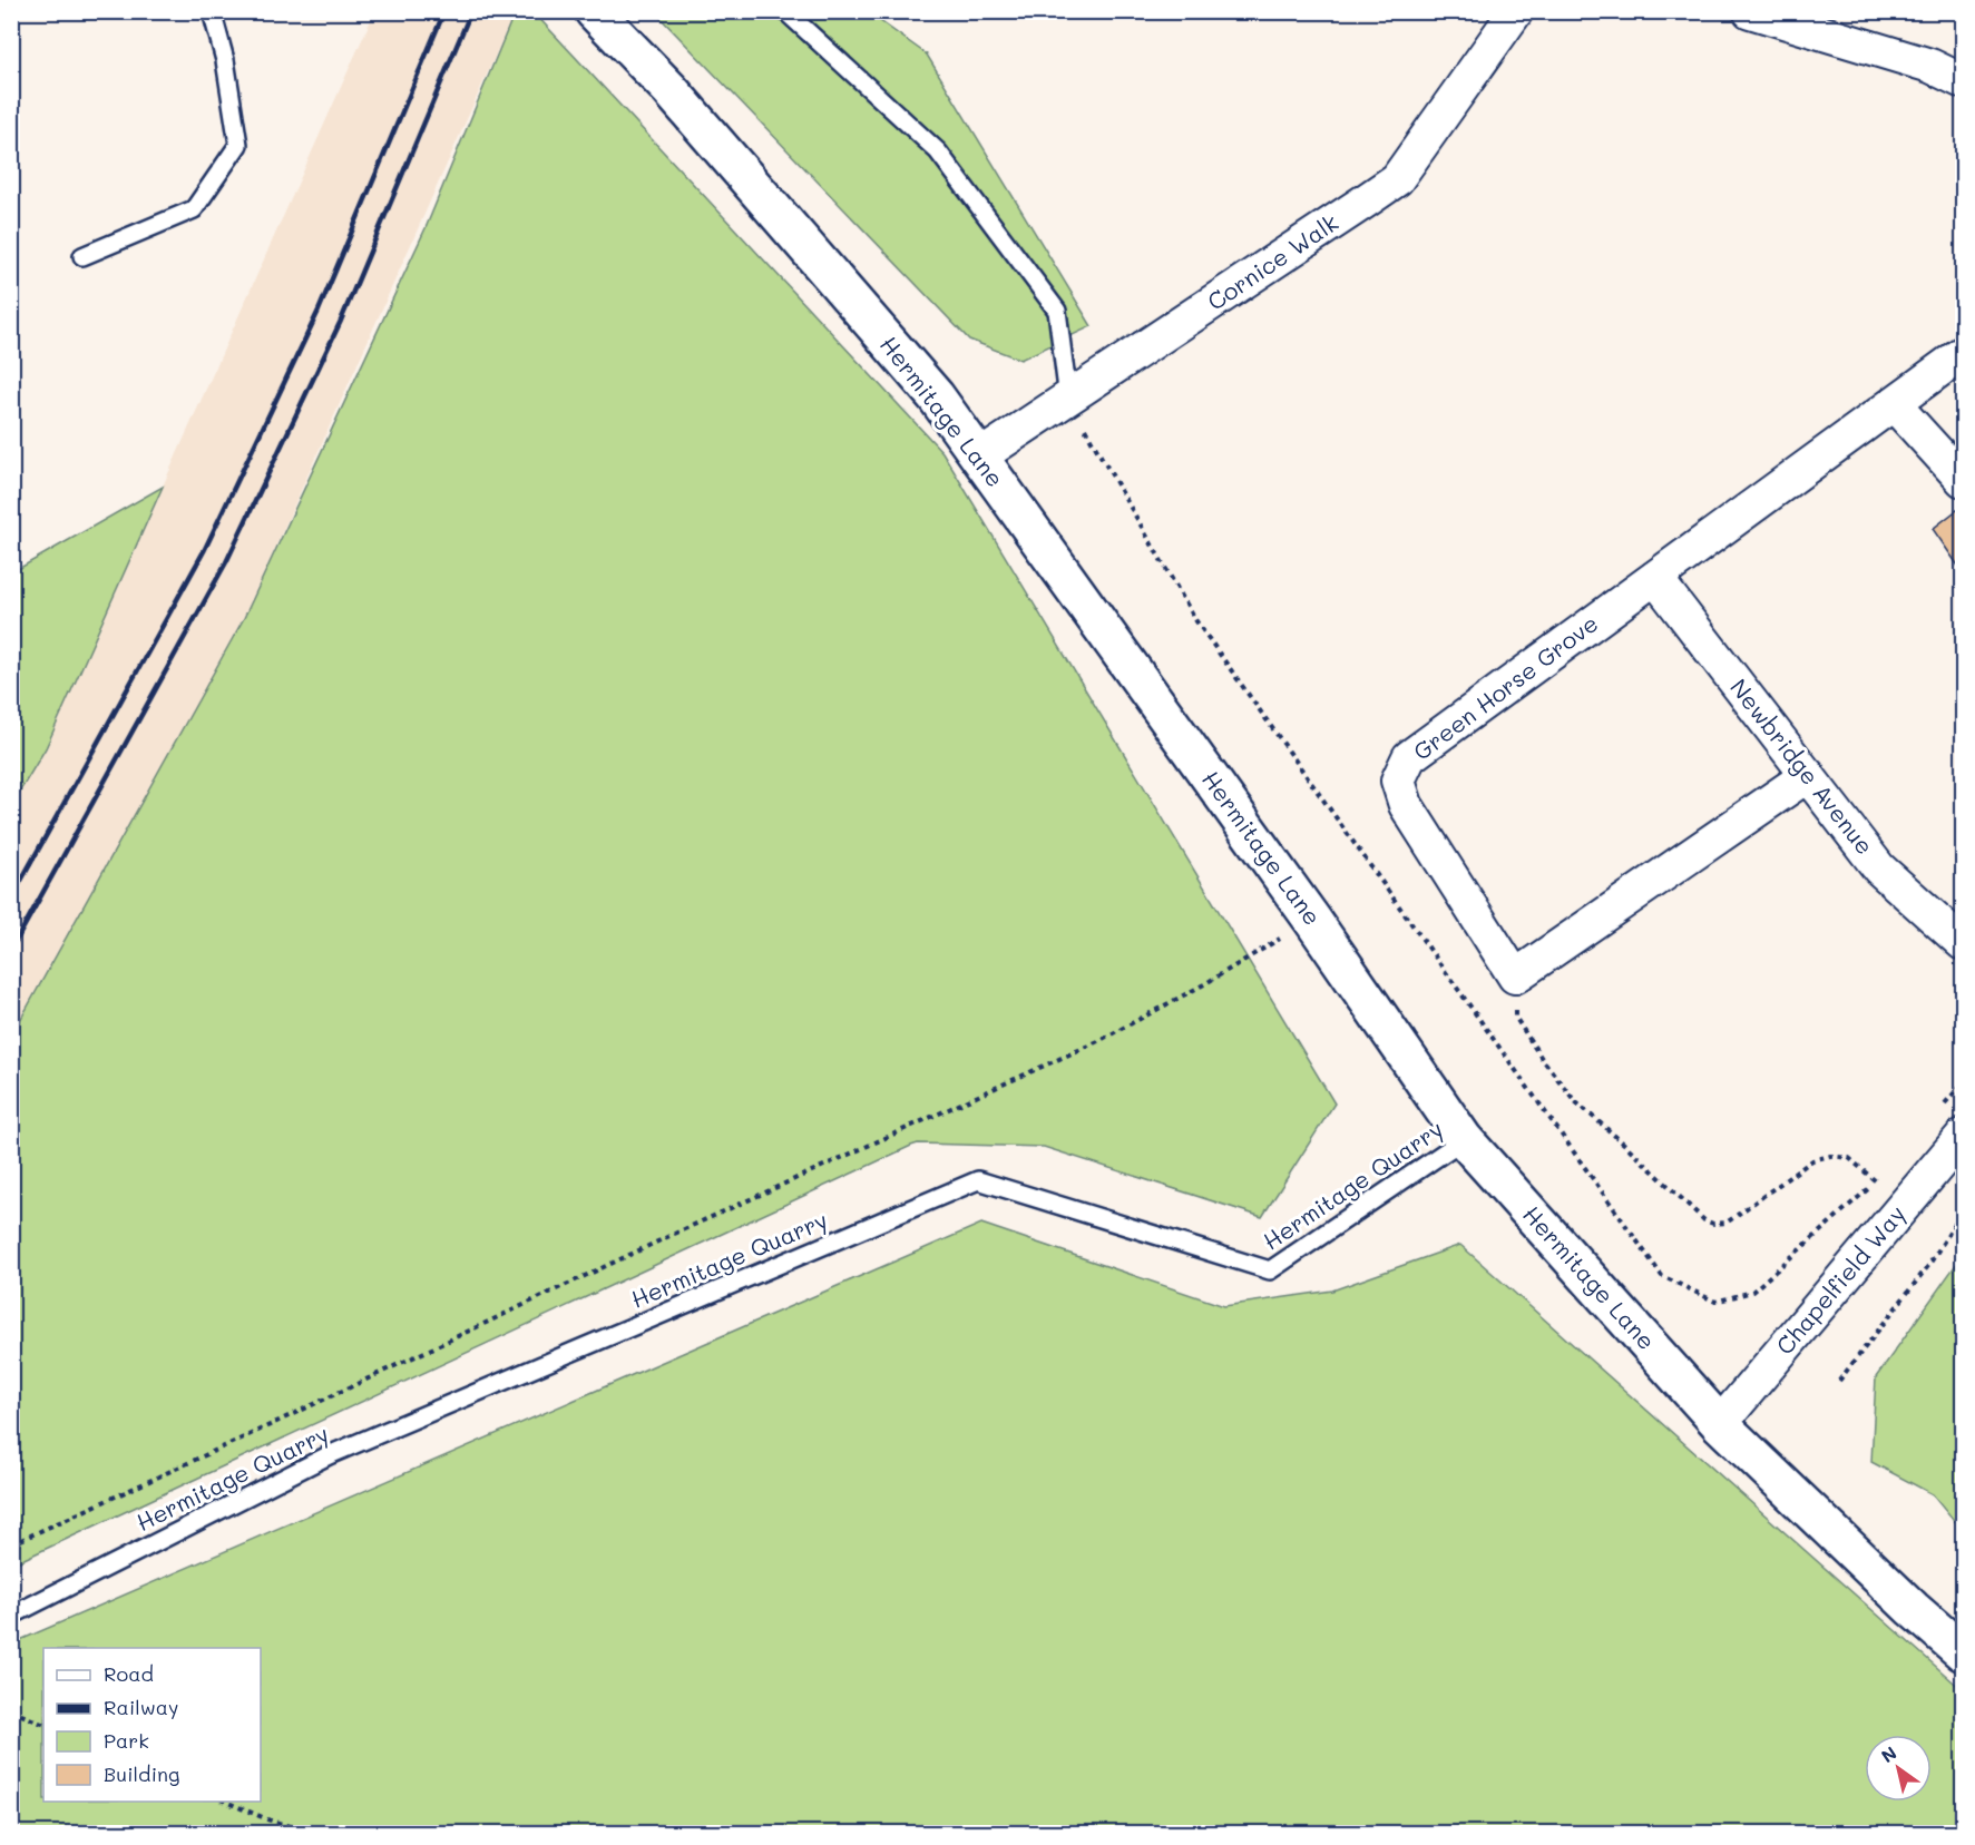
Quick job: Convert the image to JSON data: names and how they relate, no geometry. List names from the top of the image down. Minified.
{"streets":{"main road":["Hermitage Lane"],"street":["Cornice Walk","Green Horse Grove","Newbridge Avenue","Chapelfield Way"],"lane":["Hermitage Quarry"]},"crossings":[["Cornice Walk","Hermitage Lane"],["Hermitage Lane","Hermitage Quarry"],["Hermitage Lane","Chapelfield Way"],["Green Horse Grove","Newbridge Avenue"]],"legend":["Road","Railway","Park","Building"],"north":"top left"}
